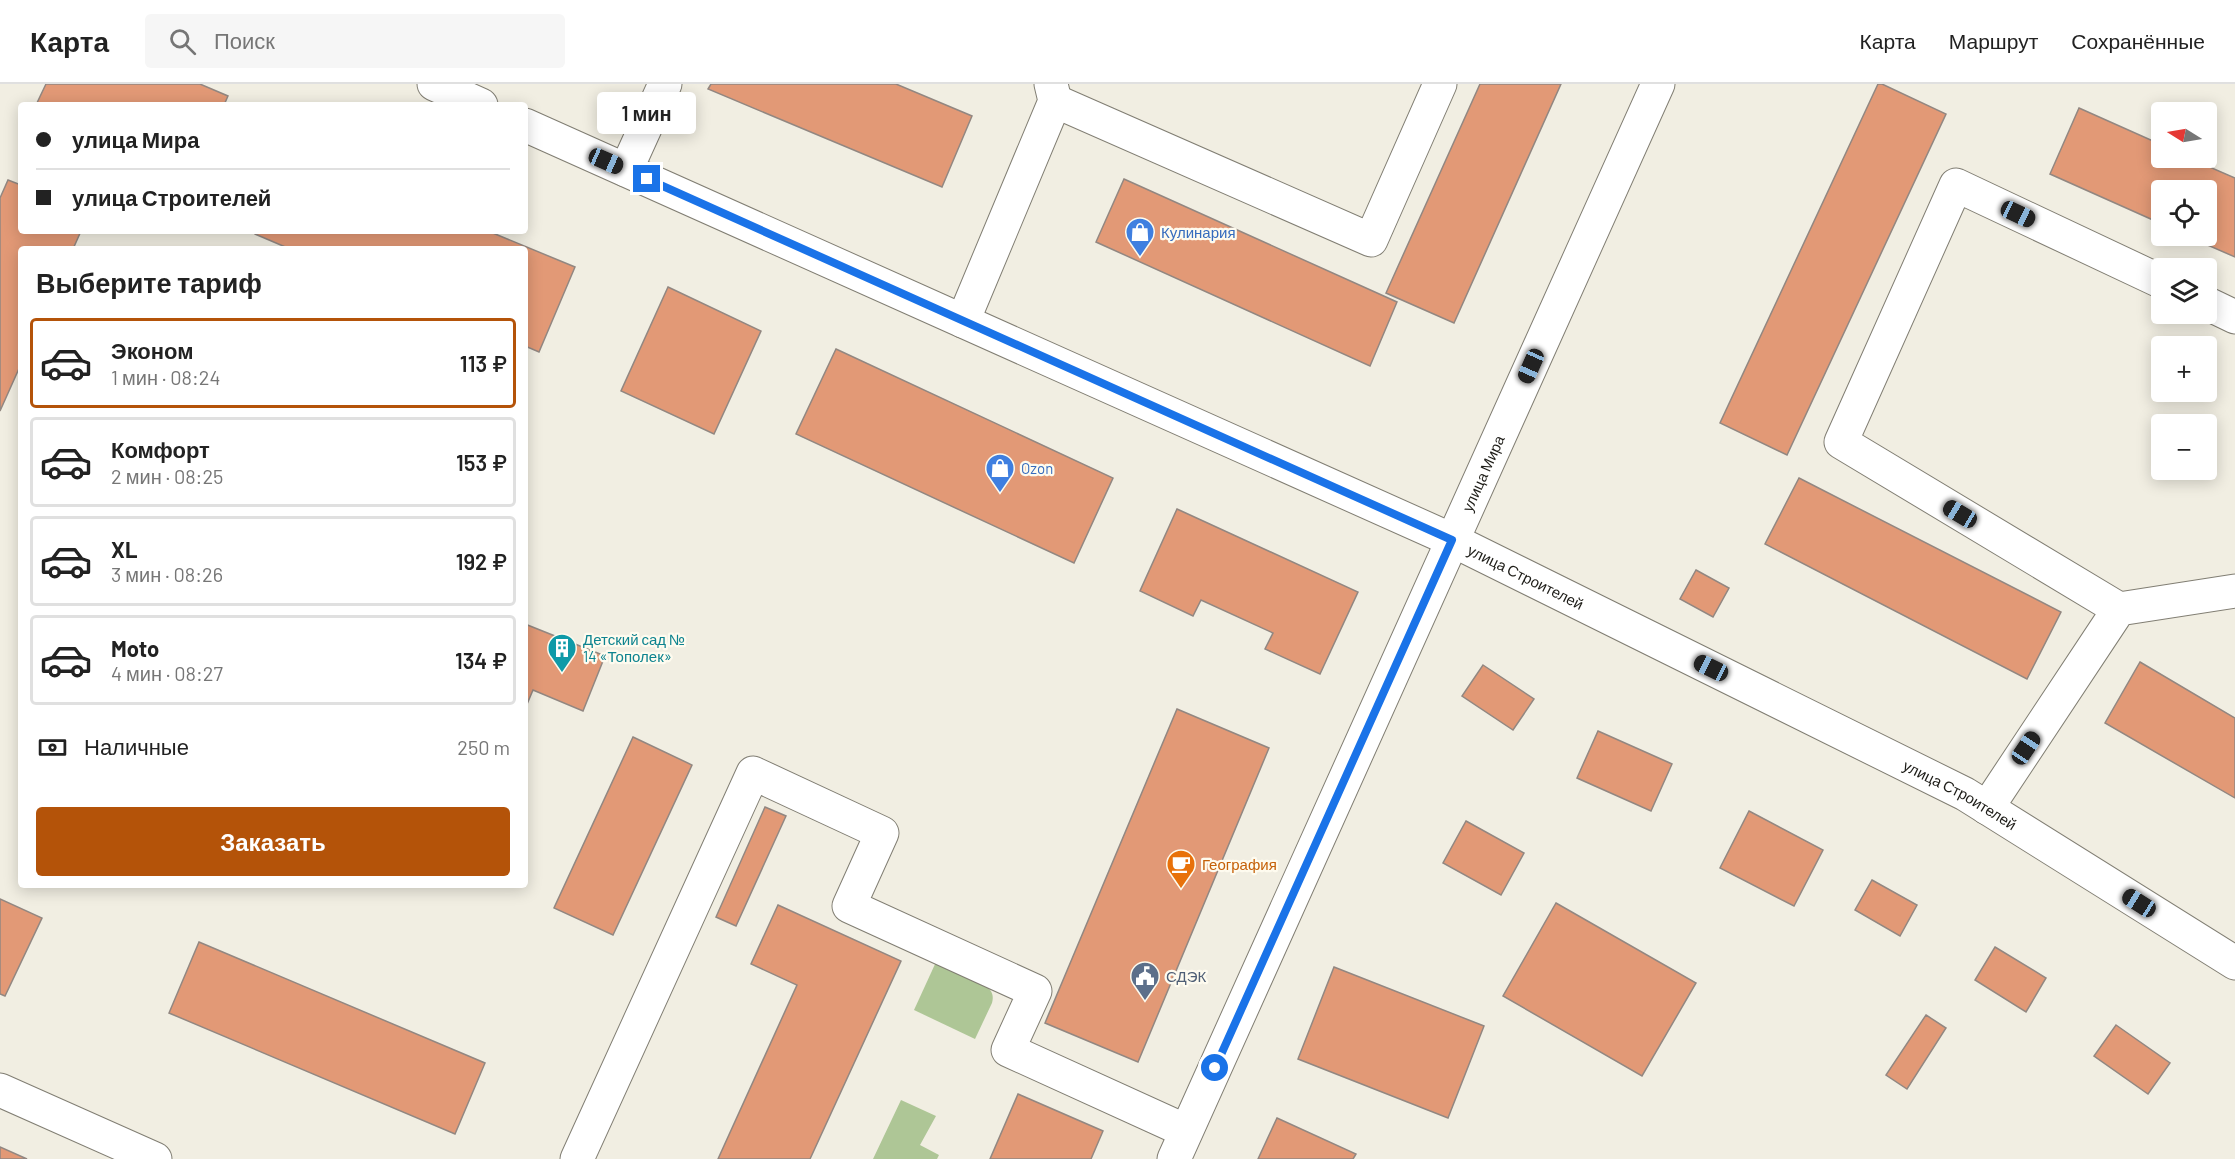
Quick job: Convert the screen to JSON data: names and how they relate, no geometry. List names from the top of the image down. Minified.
{"streets":{"street":["улица Мира","улица Строителей"]},"crossings":[["улица Мира","улица Строителей"]],"places":{"shop":["Кулинария","Ozon"],"building":["Детский сад № 14 «Тополек»"],"cafe":["География"],"public building":["СДЭК"]},"north":"left","page":{"header":"Карта","search":"Поиск","nav":["Карта","Маршрут","Сохранённые"],"bubble":"1 мин","map_buttons":["+","−"],"banner":["улица Мира","улица Строителей"],"heading":"Выберите тариф","list":[{"name":"Эконом","note":"1 мин · 08:24","value":"113 ₽"},{"name":"Комфорт","note":"2 мин · 08:25","value":"153 ₽"},{"name":"XL","note":"3 мин · 08:26","value":"192 ₽"},{"name":"Moto","note":"4 мин · 08:27","value":"134 ₽"}],"pay":["Наличные","250 m"],"buttons":"Заказать"}}
